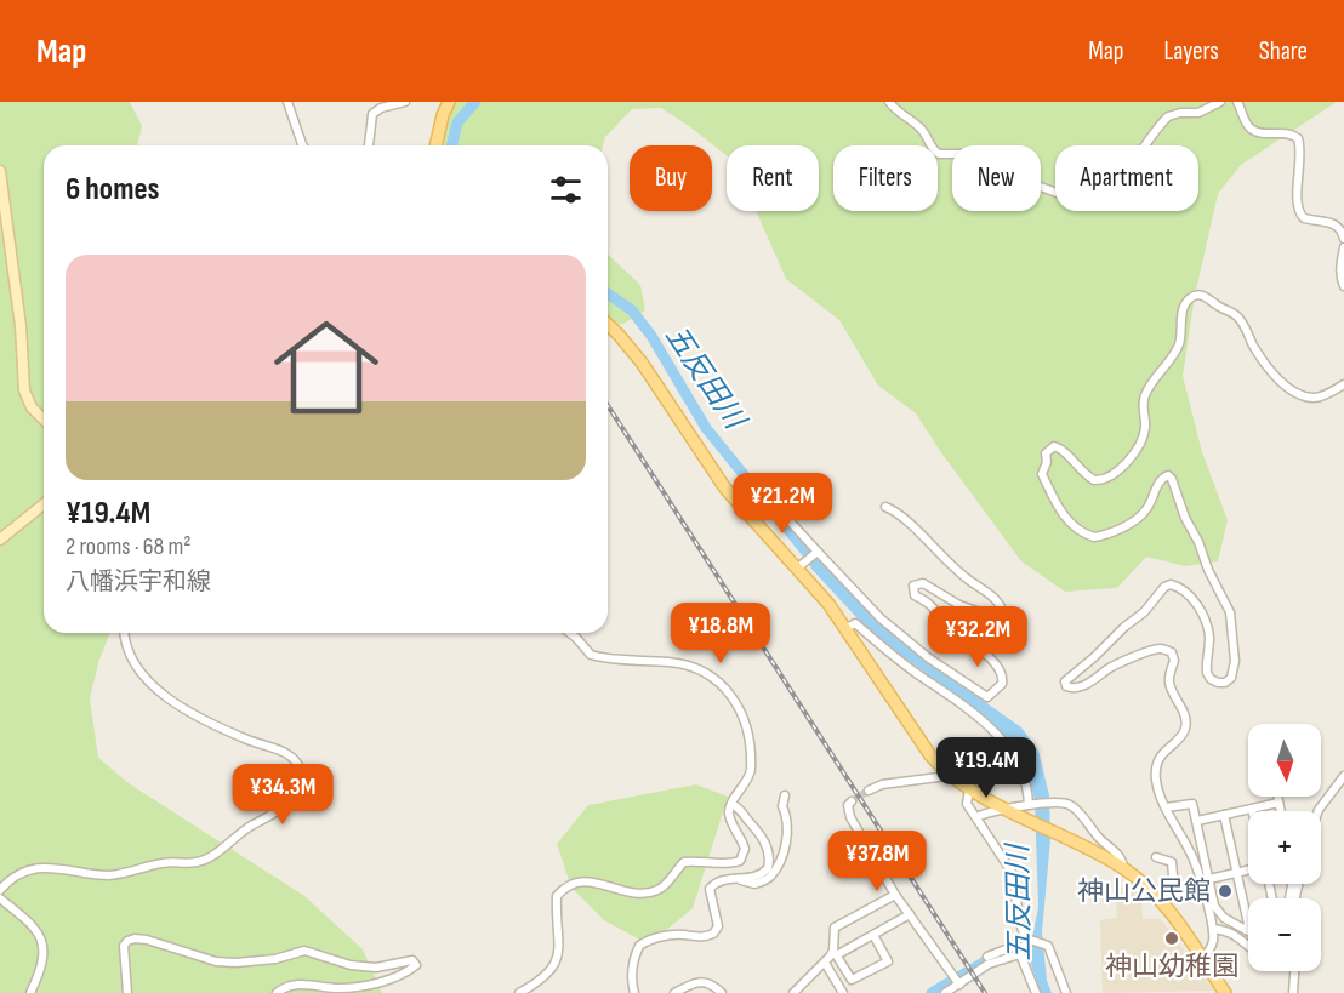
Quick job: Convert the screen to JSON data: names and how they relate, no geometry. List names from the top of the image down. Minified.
{"water":["五反田川"],"places":["神山公民館","神山幼稚園"],"north":"bottom","page":{"header":"Map","nav":["Map","Layers","Share"],"chip":["Buy","Rent","Filters","New","Apartment"],"heading":"6 homes","list":[{"name":"¥19.4M","note":"2 rooms · 68 m² · 八幡浜宇和線"}],"price":["¥21.2M","¥18.8M","¥32.2M","¥19.4M","¥34.3M","¥37.8M"],"map_buttons":["+","−"]}}
